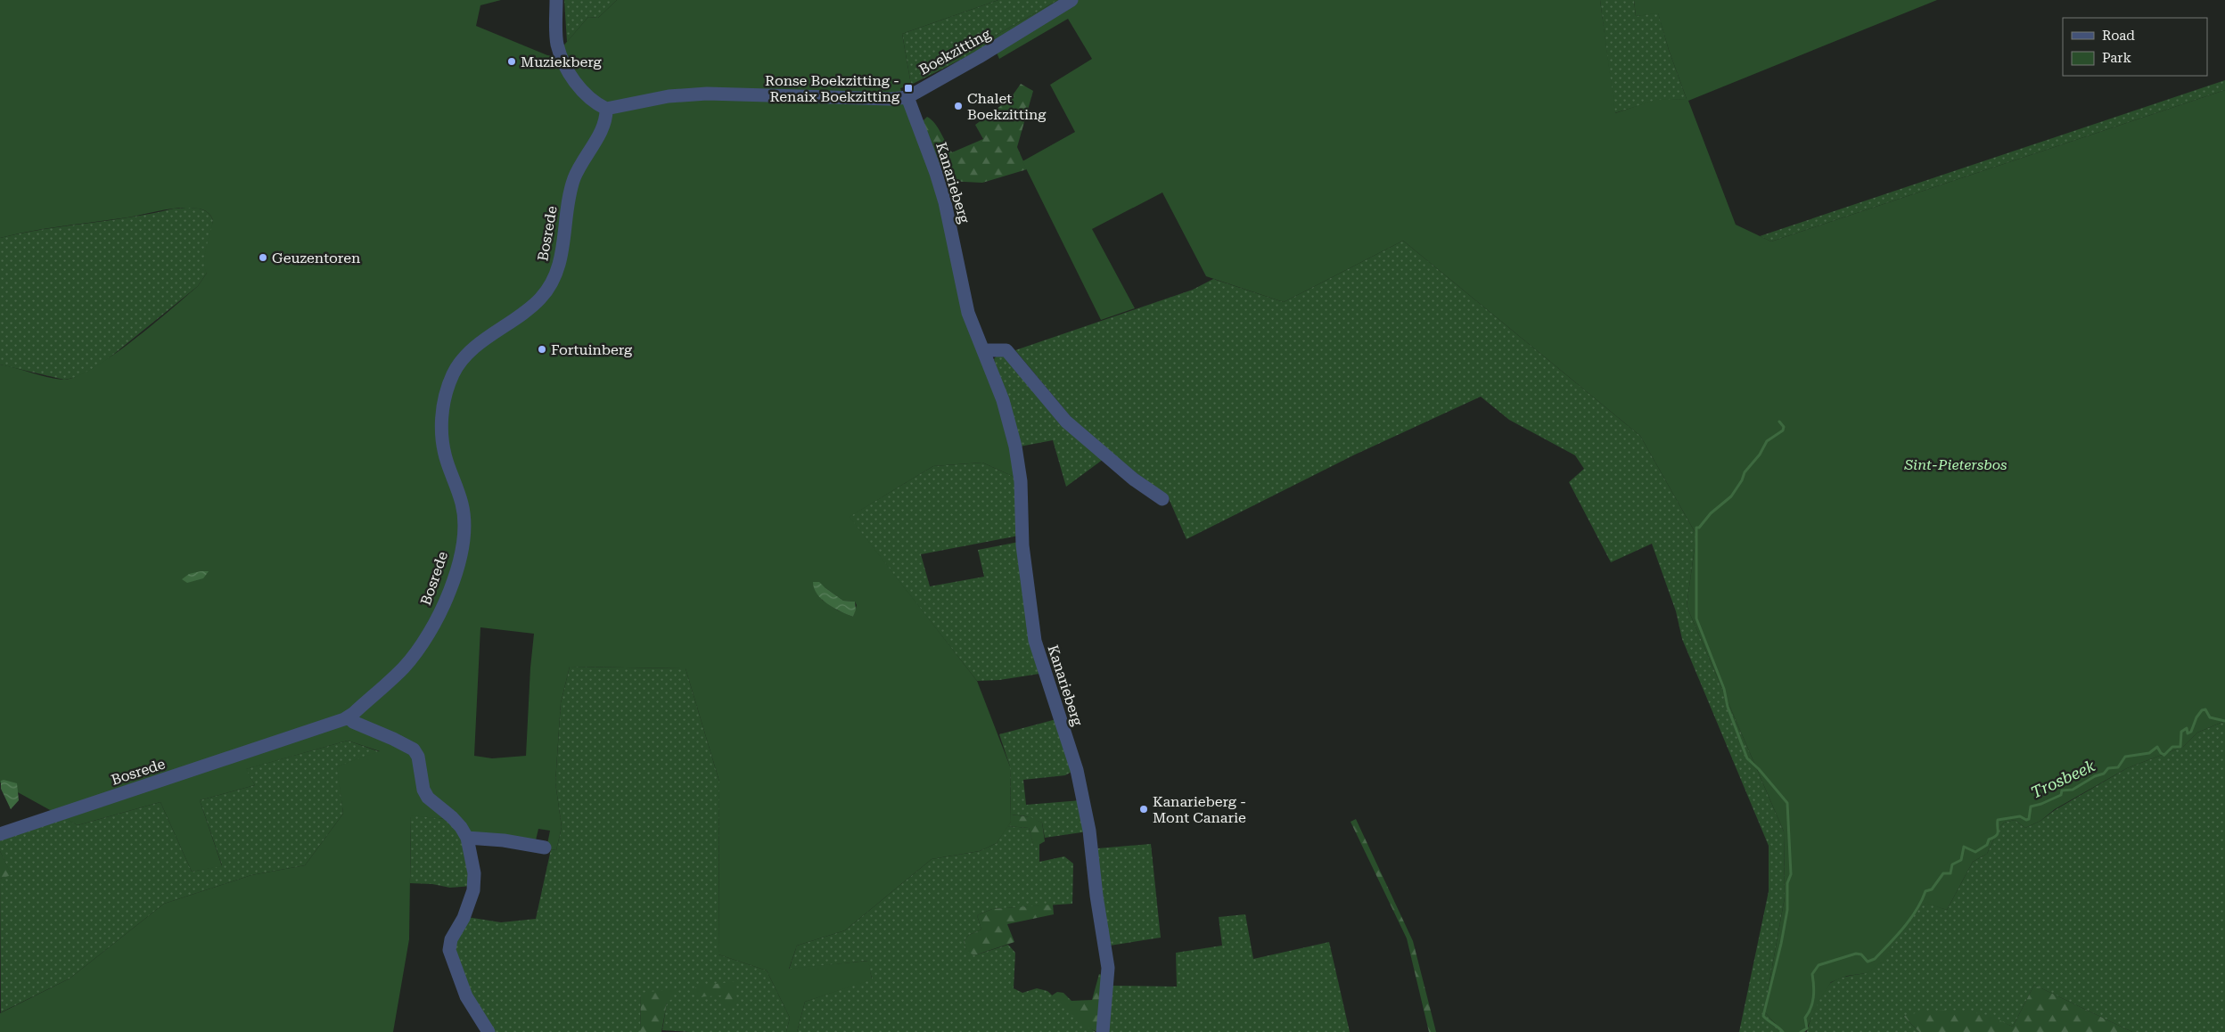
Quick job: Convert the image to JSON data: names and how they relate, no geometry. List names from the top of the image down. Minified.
{"streets":{"street":["Boekzitting","Kanarieberg","Bosrede"]},"crossings":[["Boekzitting","Kanarieberg"],["Boekzitting","Bosrede"]],"water":["Trosbeek"],"parks":["Sint-Pietersbos"],"places":{"other":["Muziekberg","Chalet Boekzitting","Geuzentoren","Fortuinberg","Kanarieberg - Mont Canarie"],"transit":["Ronse Boekzitting - Renaix Boekzitting"]},"legend":["Road","Park"]}
